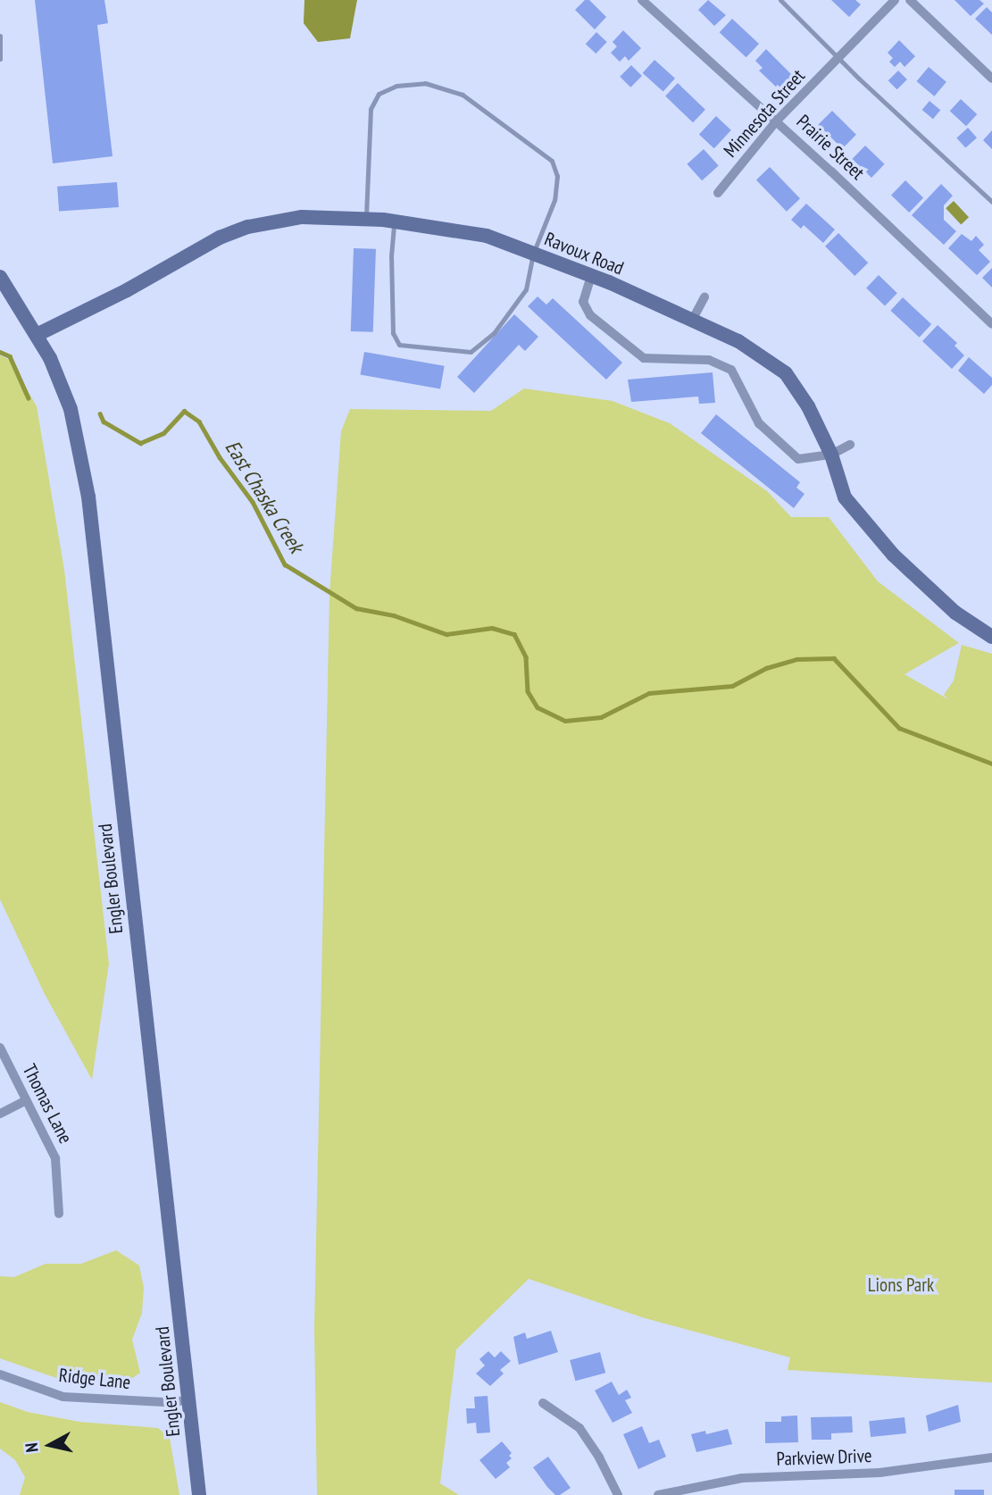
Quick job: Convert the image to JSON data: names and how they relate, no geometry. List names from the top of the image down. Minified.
{"streets":{"main road":["Ravoux Road","Engler Boulevard"],"street":["Minnesota Street","Prairie Street","Thomas Lane","Ridge Lane","Parkview Drive"]},"crossings":[["Minnesota Street","Prairie Street"],["Ravoux Road","Engler Boulevard"],["Engler Boulevard","Ridge Lane"]],"water":["East Chaska Creek"],"parks":["Lions Park"],"north":"left"}
